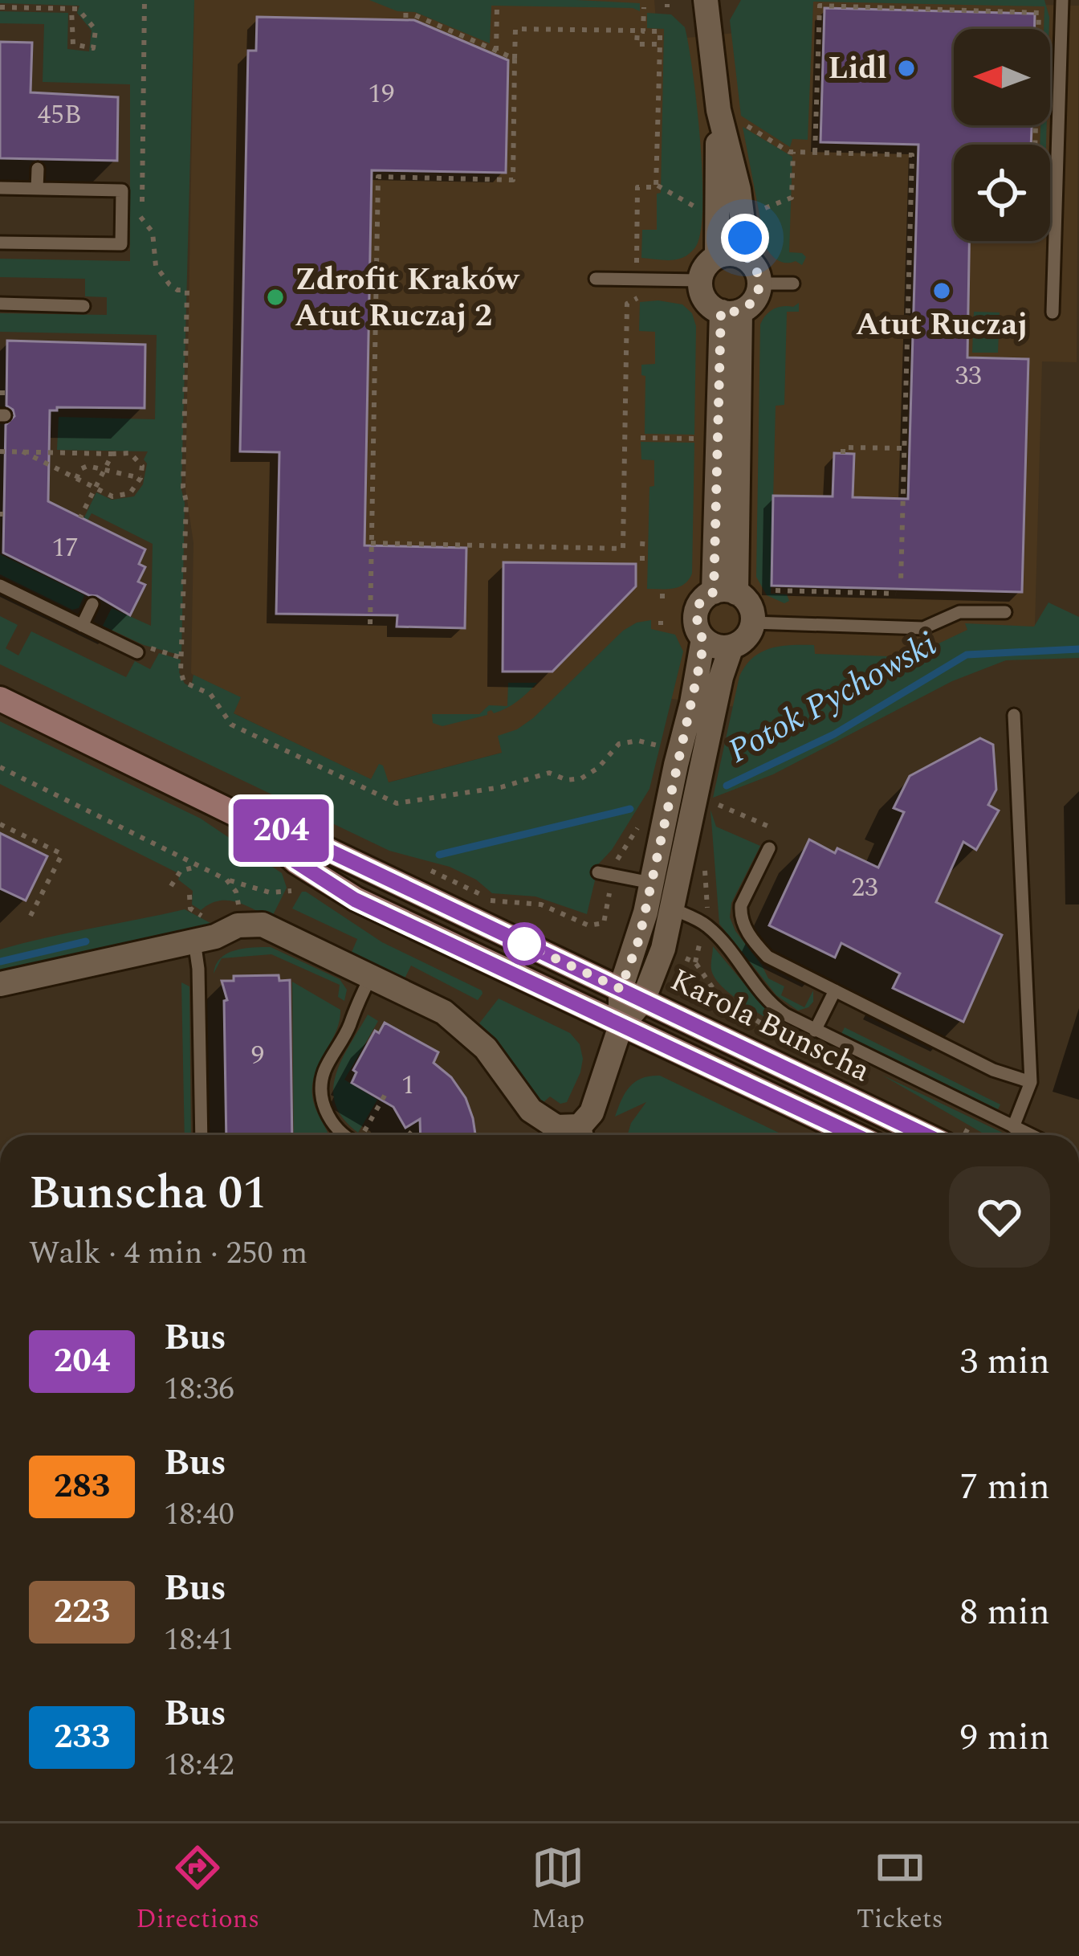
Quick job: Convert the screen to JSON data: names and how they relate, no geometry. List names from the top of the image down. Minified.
{"streets":{"main road":["Karola Bunscha"]},"water":["Potok Pychowski"],"places":["Lidl","Atut Ruczaj","Zdrofit Kraków Atut Ruczaj 2"],"lines":["bus line 204"],"house_numbers":["19","45B","33","17","23","9","1"],"north":"left","page":{"on_map":"204","heading":["Bunscha 01","Walk · 4 min · 250 m"],"list":[{"mark":"204","name":"Bus","note":"18:36","value":"3 min"},{"mark":"283","name":"Bus","note":"18:40","value":"7 min"},{"mark":"223","name":"Bus","note":"18:41","value":"8 min"},{"mark":"233","name":"Bus","note":"18:42","value":"9 min"}],"tabs":["Directions","Map","Tickets"]}}
